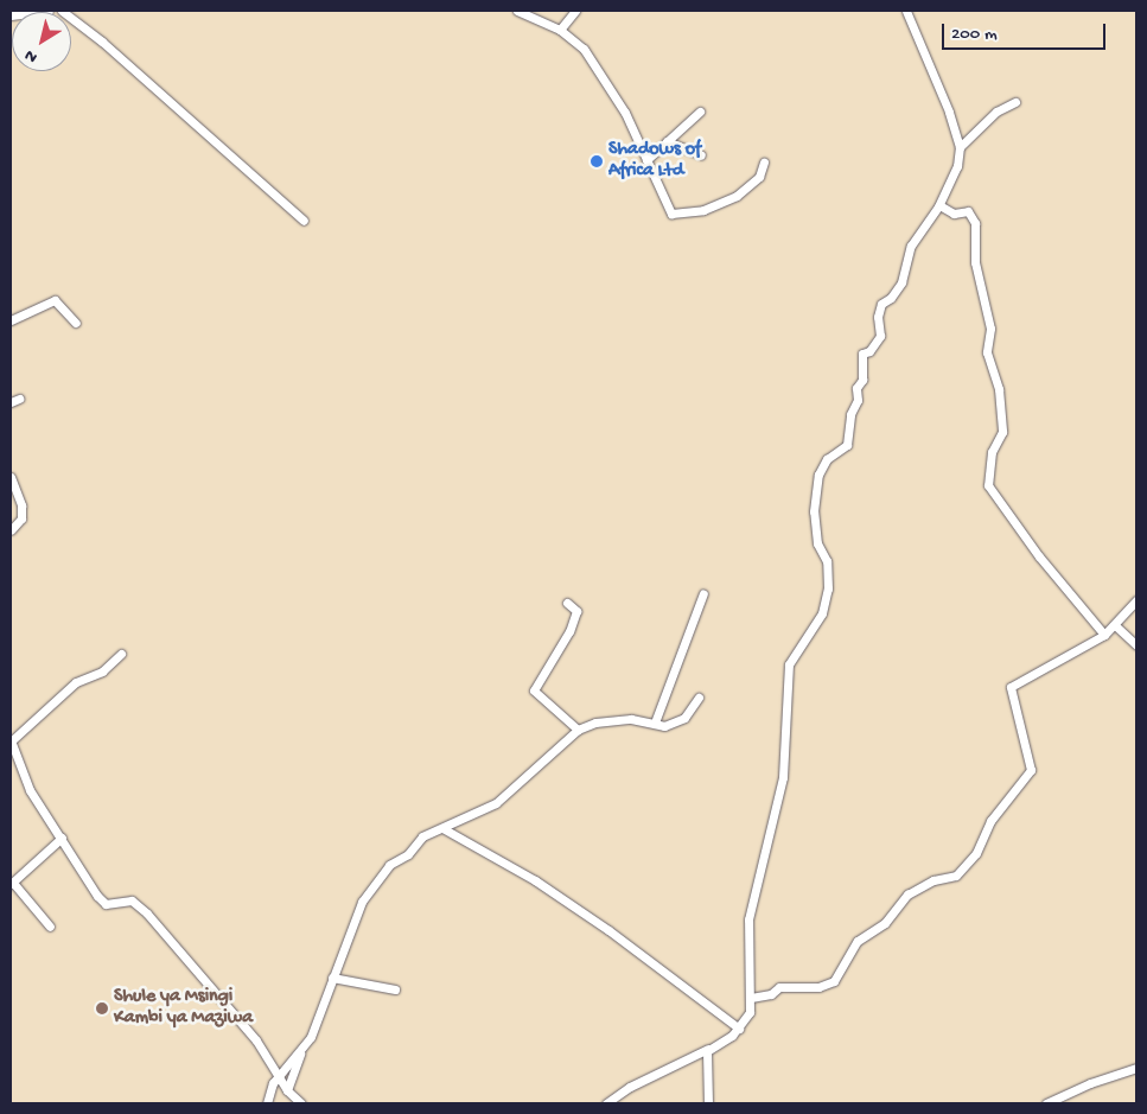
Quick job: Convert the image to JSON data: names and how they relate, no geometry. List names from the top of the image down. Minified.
{"places":["Shadows of Africa Ltd","Shule ya Msingi Kambi ya Maziwa"],"scale_bar":"200 m","north":"bottom left"}
